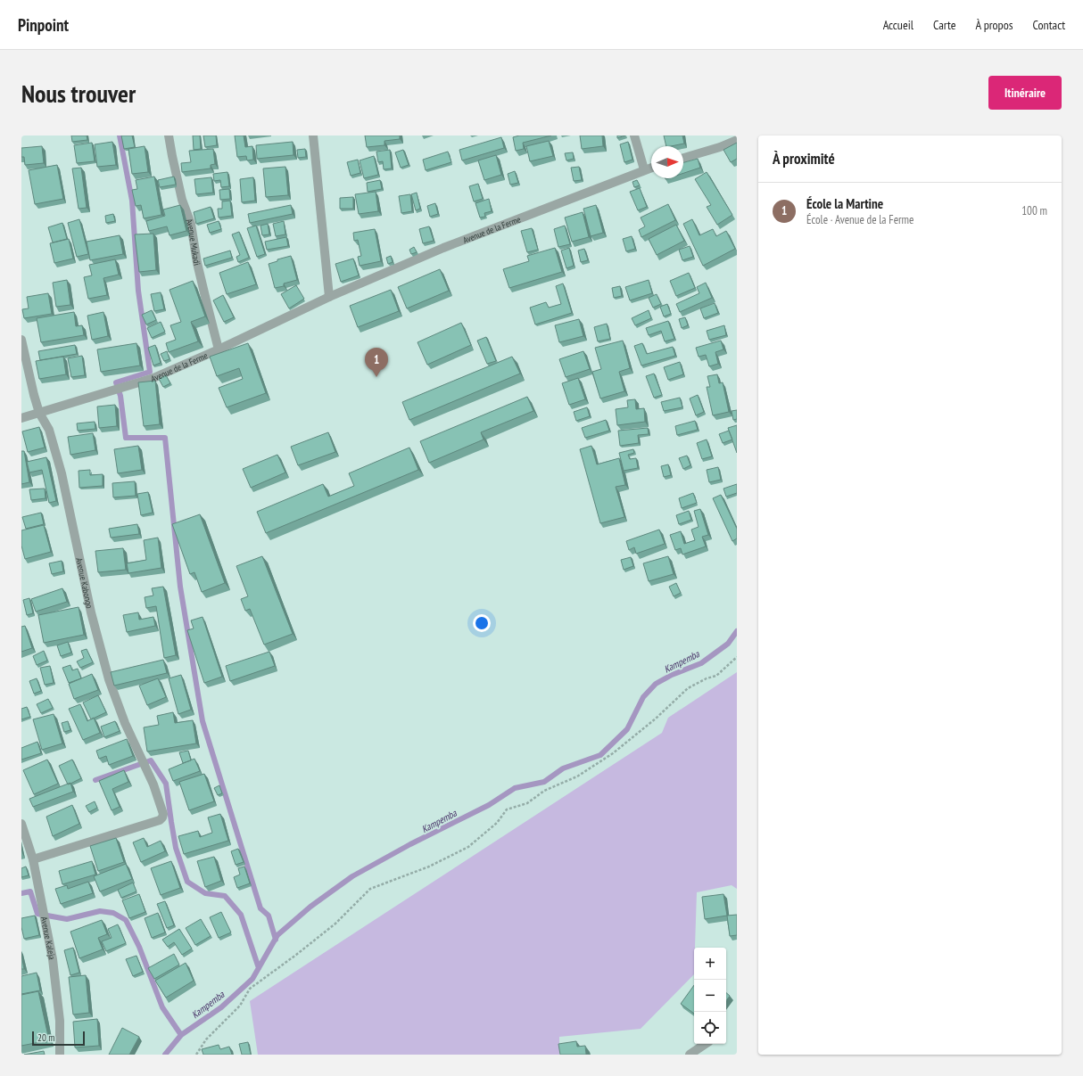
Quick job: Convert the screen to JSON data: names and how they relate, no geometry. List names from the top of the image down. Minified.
{"streets":{"street":["Avenue de la Ferme","Avenue Mukadi","Avenue Kabongo","Avenue Kaleja"]},"crossings":[["Avenue de la Ferme","Avenue Mukadi"],["Avenue de la Ferme","Avenue Kabongo"],["Avenue Kabongo","Avenue Kaleja"]],"water":["Kampemba"],"scale_bar":"20 m","north":"right","page":{"header":"Pinpoint","nav":["Accueil","Carte","À propos","Contact"],"buttons":"Itinéraire","title":"Nous trouver","heading":"À proximité","list":[{"mark":"1","name":"École la Martine","note":"École · Avenue de la Ferme","value":"100 m"}],"pins":"1","map_buttons":["+","−"],"scale":"20 m"}}
